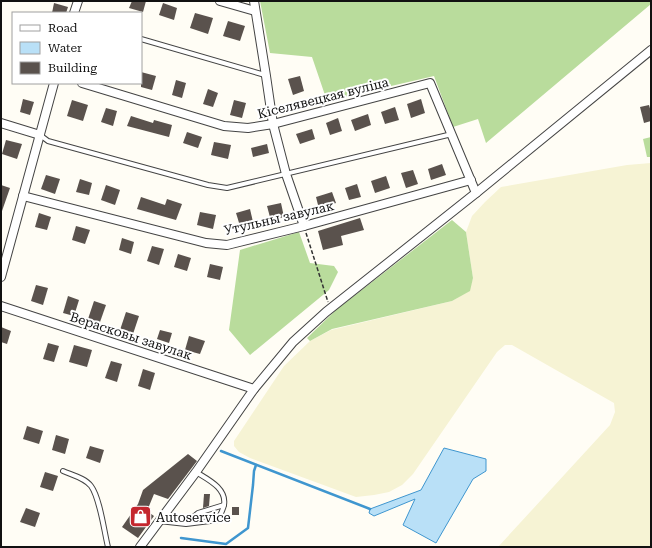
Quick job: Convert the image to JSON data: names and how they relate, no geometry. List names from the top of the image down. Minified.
{"streets":{"street":["Кіселявецкая вуліца","Утульны завулак","Верасковы завулак"]},"places":{"shop":["Autoservice"]},"legend":["Road","Water","Building"]}
